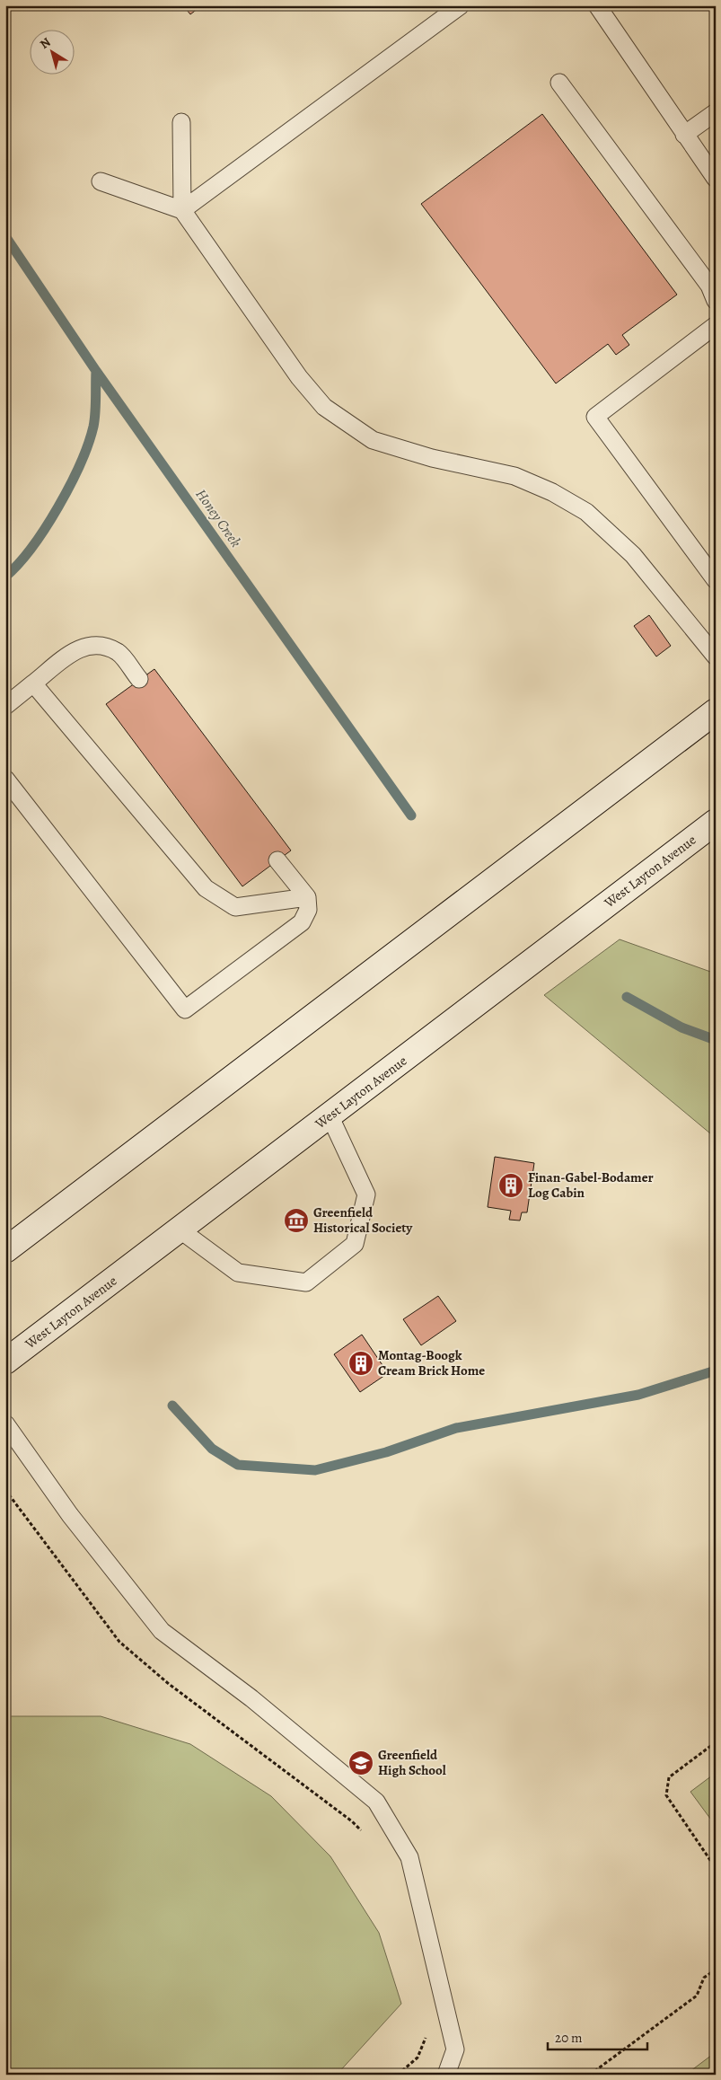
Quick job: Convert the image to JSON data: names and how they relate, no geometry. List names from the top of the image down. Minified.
{"streets":{"main road":["West Layton Avenue"]},"water":["Honey Creek"],"places":{"building":["Finan-Gabel-Bodamer Log Cabin","Montag-Boogk Cream Brick Home"],"museum":["Greenfield Historical Society"],"school or university":["Greenfield High School"]},"scale_bar":"20 m","north":"top left"}
